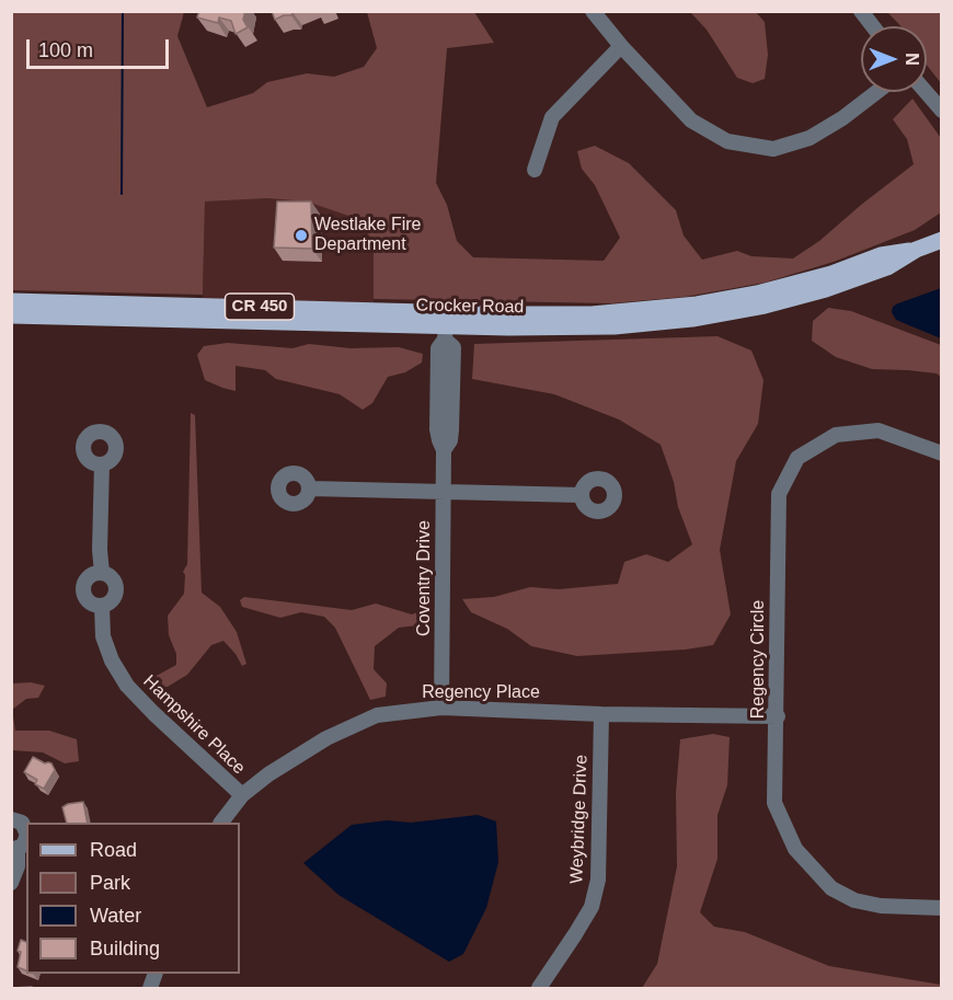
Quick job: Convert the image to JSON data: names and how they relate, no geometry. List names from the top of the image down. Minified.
{"streets":{"main road":["CR 450","Crocker Road"],"street":["Coventry Drive","Regency Circle","Regency Place","Hampshire Place","Weybridge Drive"]},"crossings":[["Crocker Road","Coventry Drive"],["Coventry Drive","Regency Place"],["Regency Circle","Regency Place"],["Regency Place","Hampshire Place"],["Regency Place","Weybridge Drive"]],"places":["Westlake Fire Department"],"legend":["Road","Park","Water","Building"],"scale_bar":"100 m","north":"right"}
